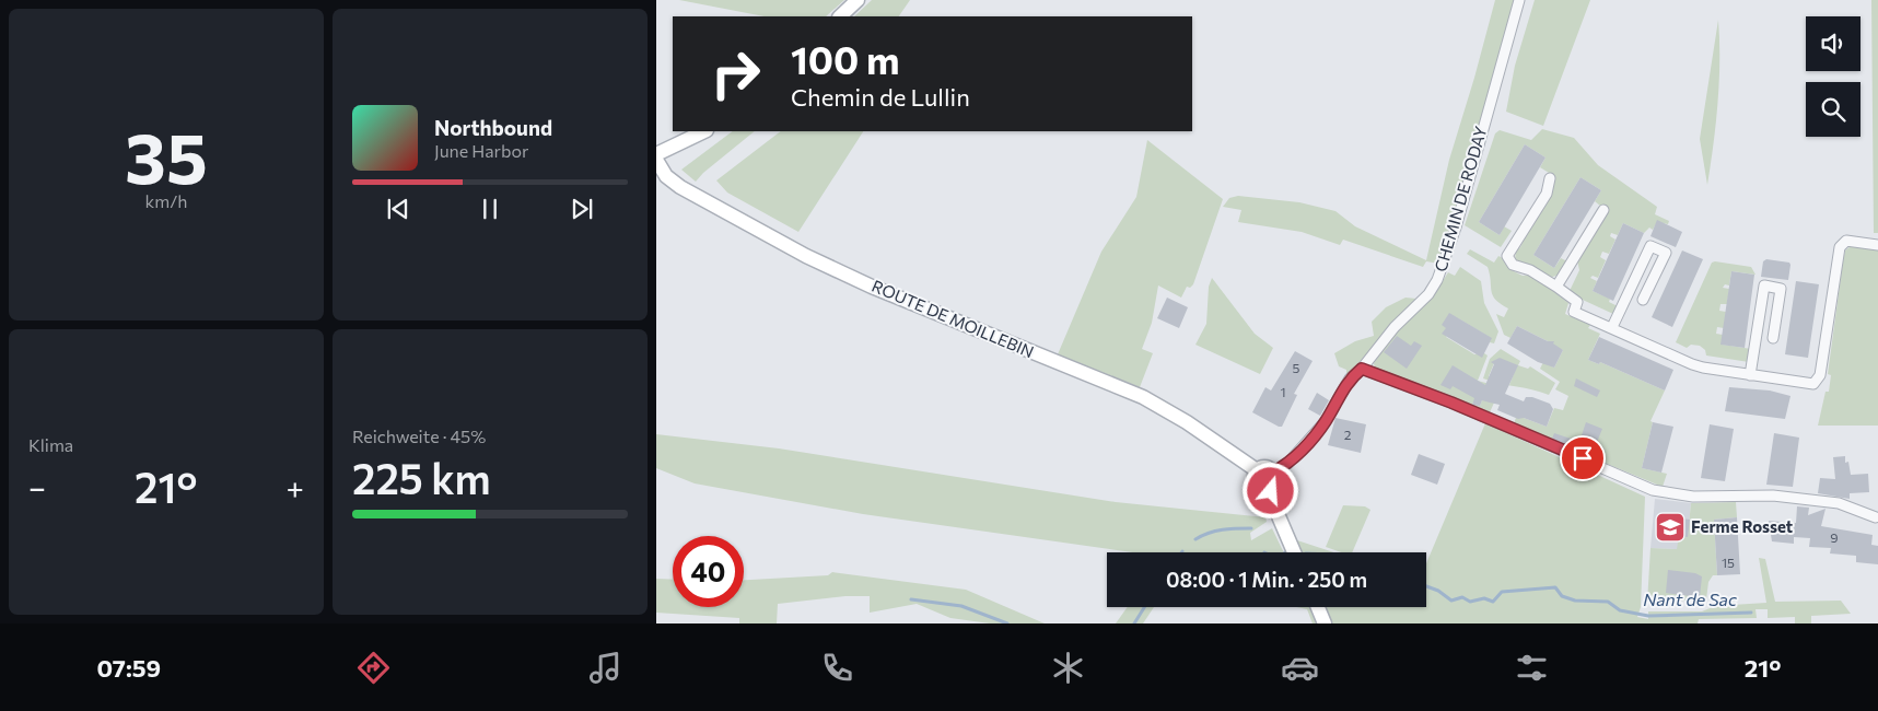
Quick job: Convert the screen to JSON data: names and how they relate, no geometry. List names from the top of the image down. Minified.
{"streets":{"street":["CHEMIN DE RODAY","ROUTE DE MOILLEBIN"]},"crossings":[["CHEMIN DE RODAY","ROUTE DE MOILLEBIN"]],"water":["Nant de Sac"],"places":{"school or university":["Ferme Rosset"]},"house_numbers":["5","1","2","9","15"],"page":{"tile":[["35","km/h"],"Klima",["Reichweite · 45%","225 km"]],"turn":["100 m","Chemin de Lullin"],"song":["Northbound","June Harbor"],"heat":["−","21°","+"],"limit":"40","trip":"08:00 · 1 Min. · 250 m","tabs":["07:59","21°"]}}
